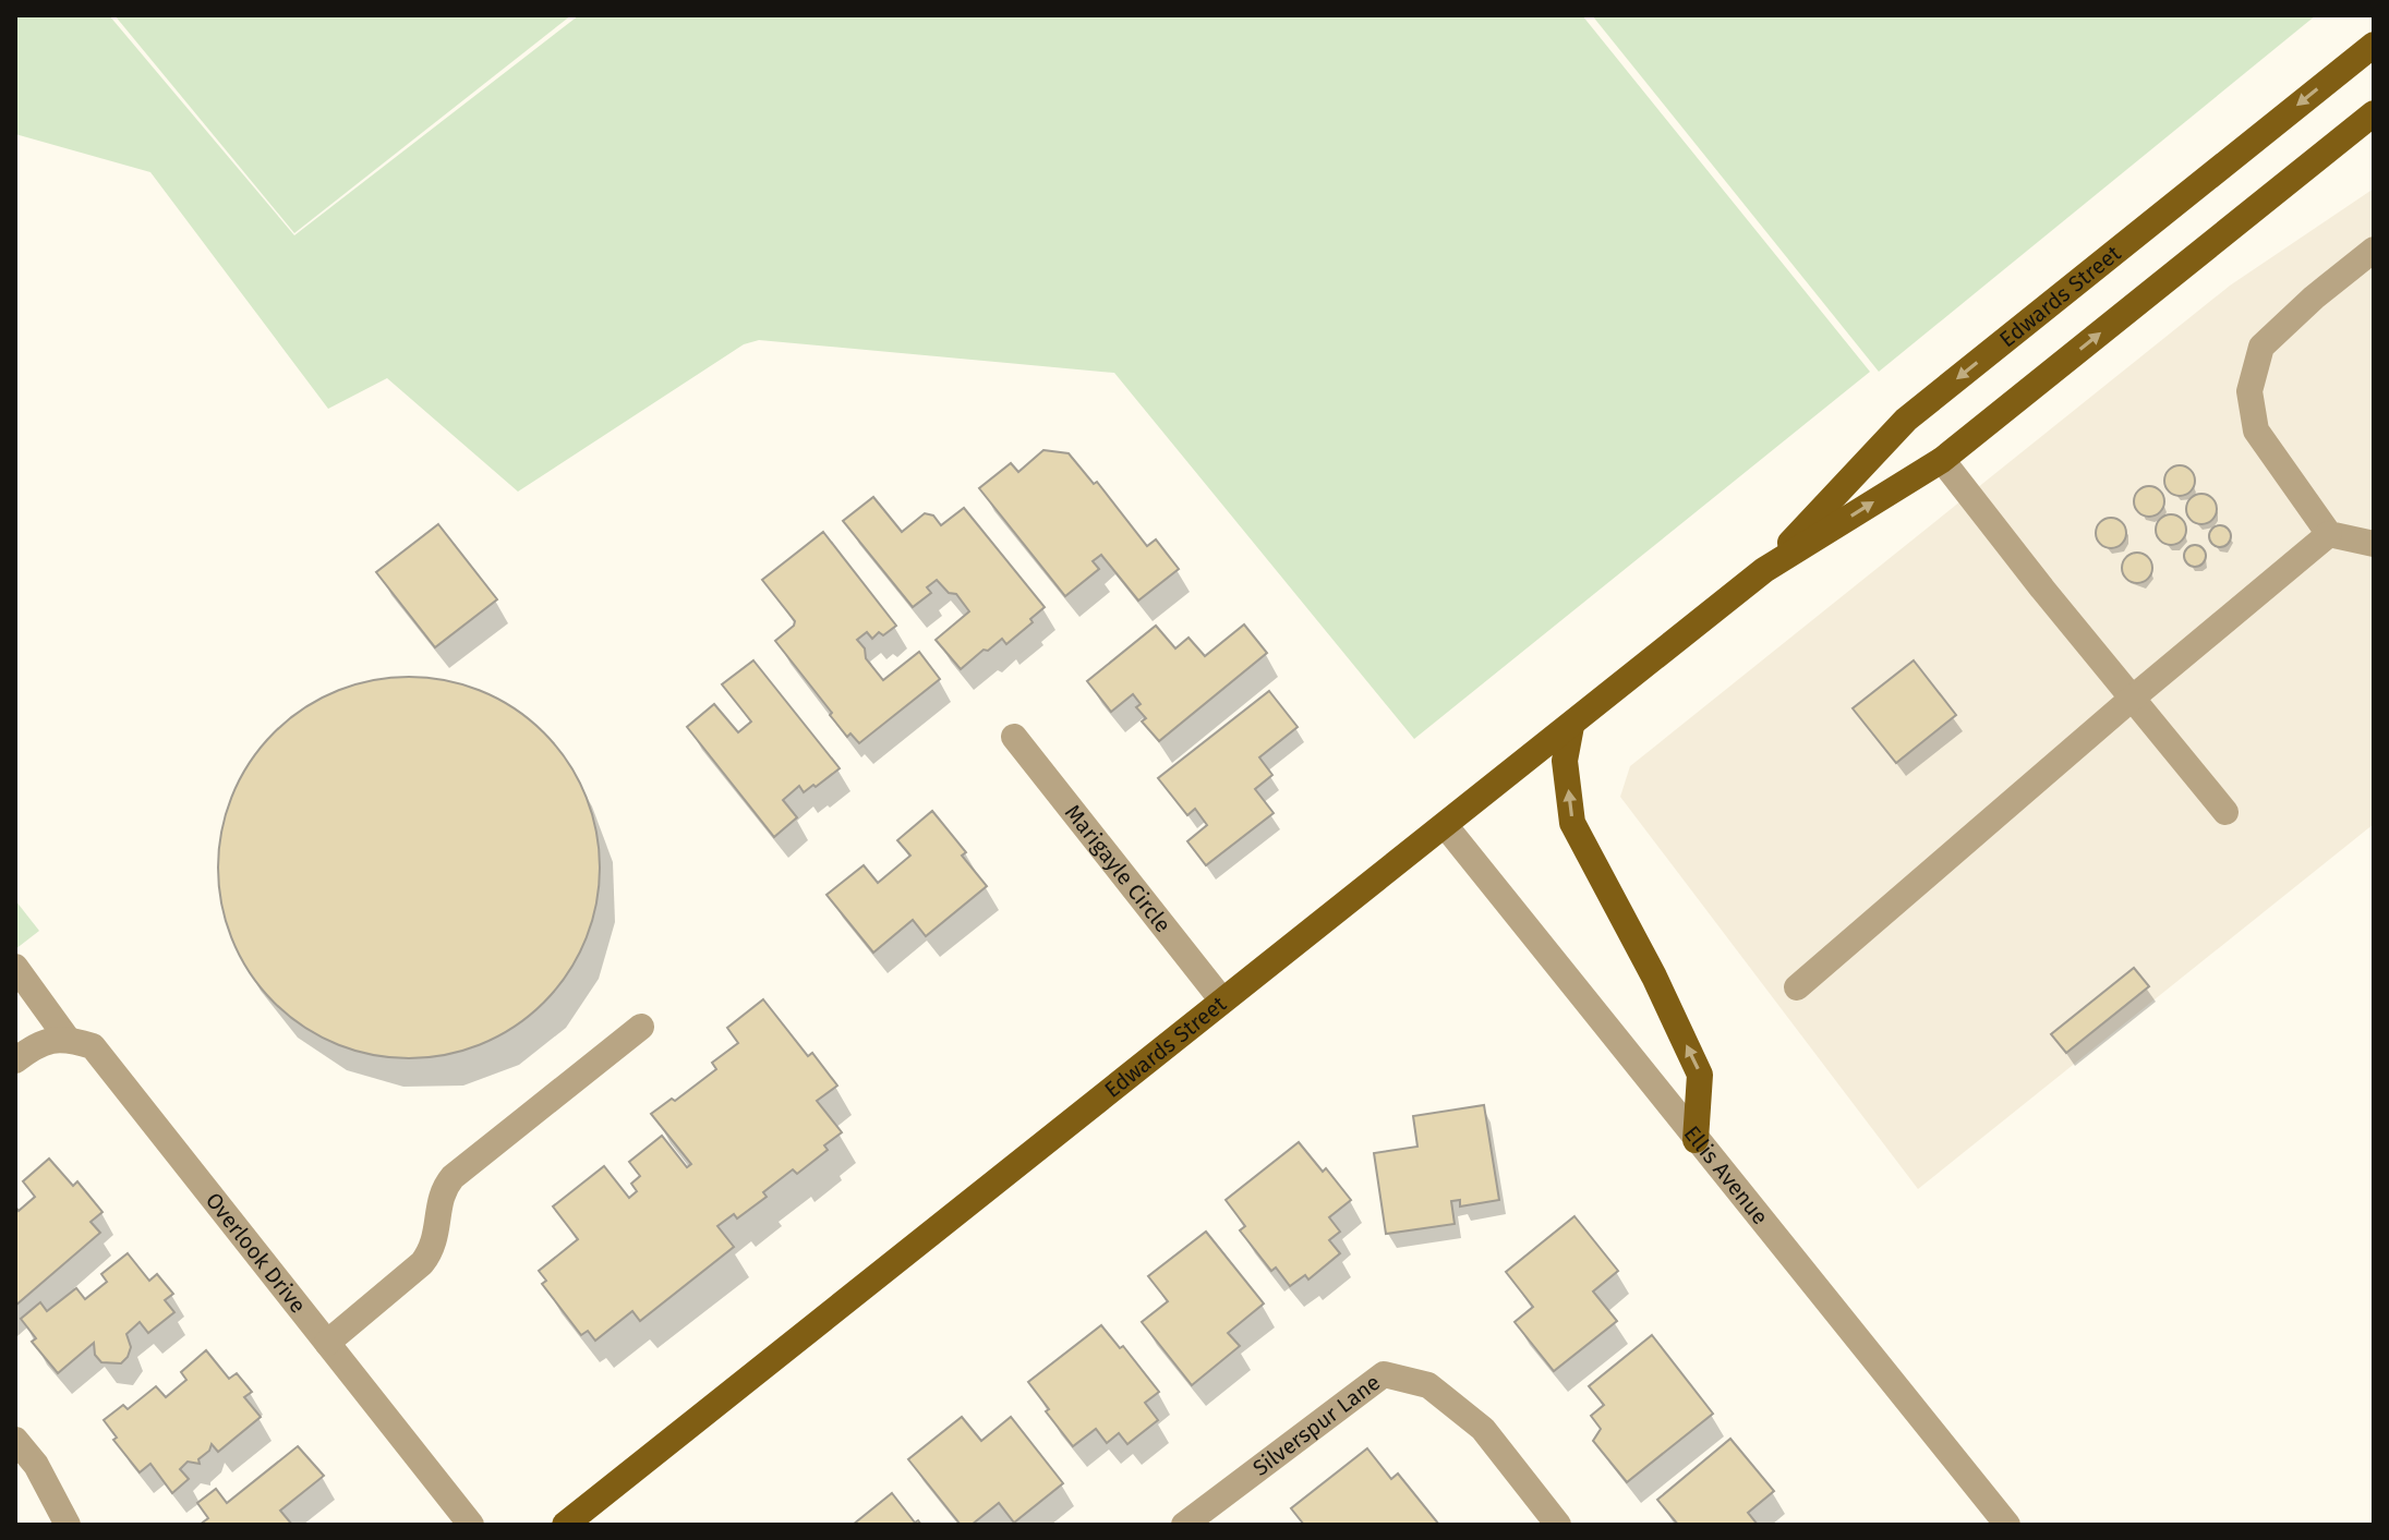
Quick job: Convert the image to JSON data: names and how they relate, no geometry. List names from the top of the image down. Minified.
{"streets":{"main road":["Edwards Street"],"street":["Marigayle Circle","Ellis Avenue","Overlook Drive","Silverspur Lane"]},"crossings":[["Edwards Street","Marigayle Circle"],["Edwards Street","Ellis Avenue"]]}
